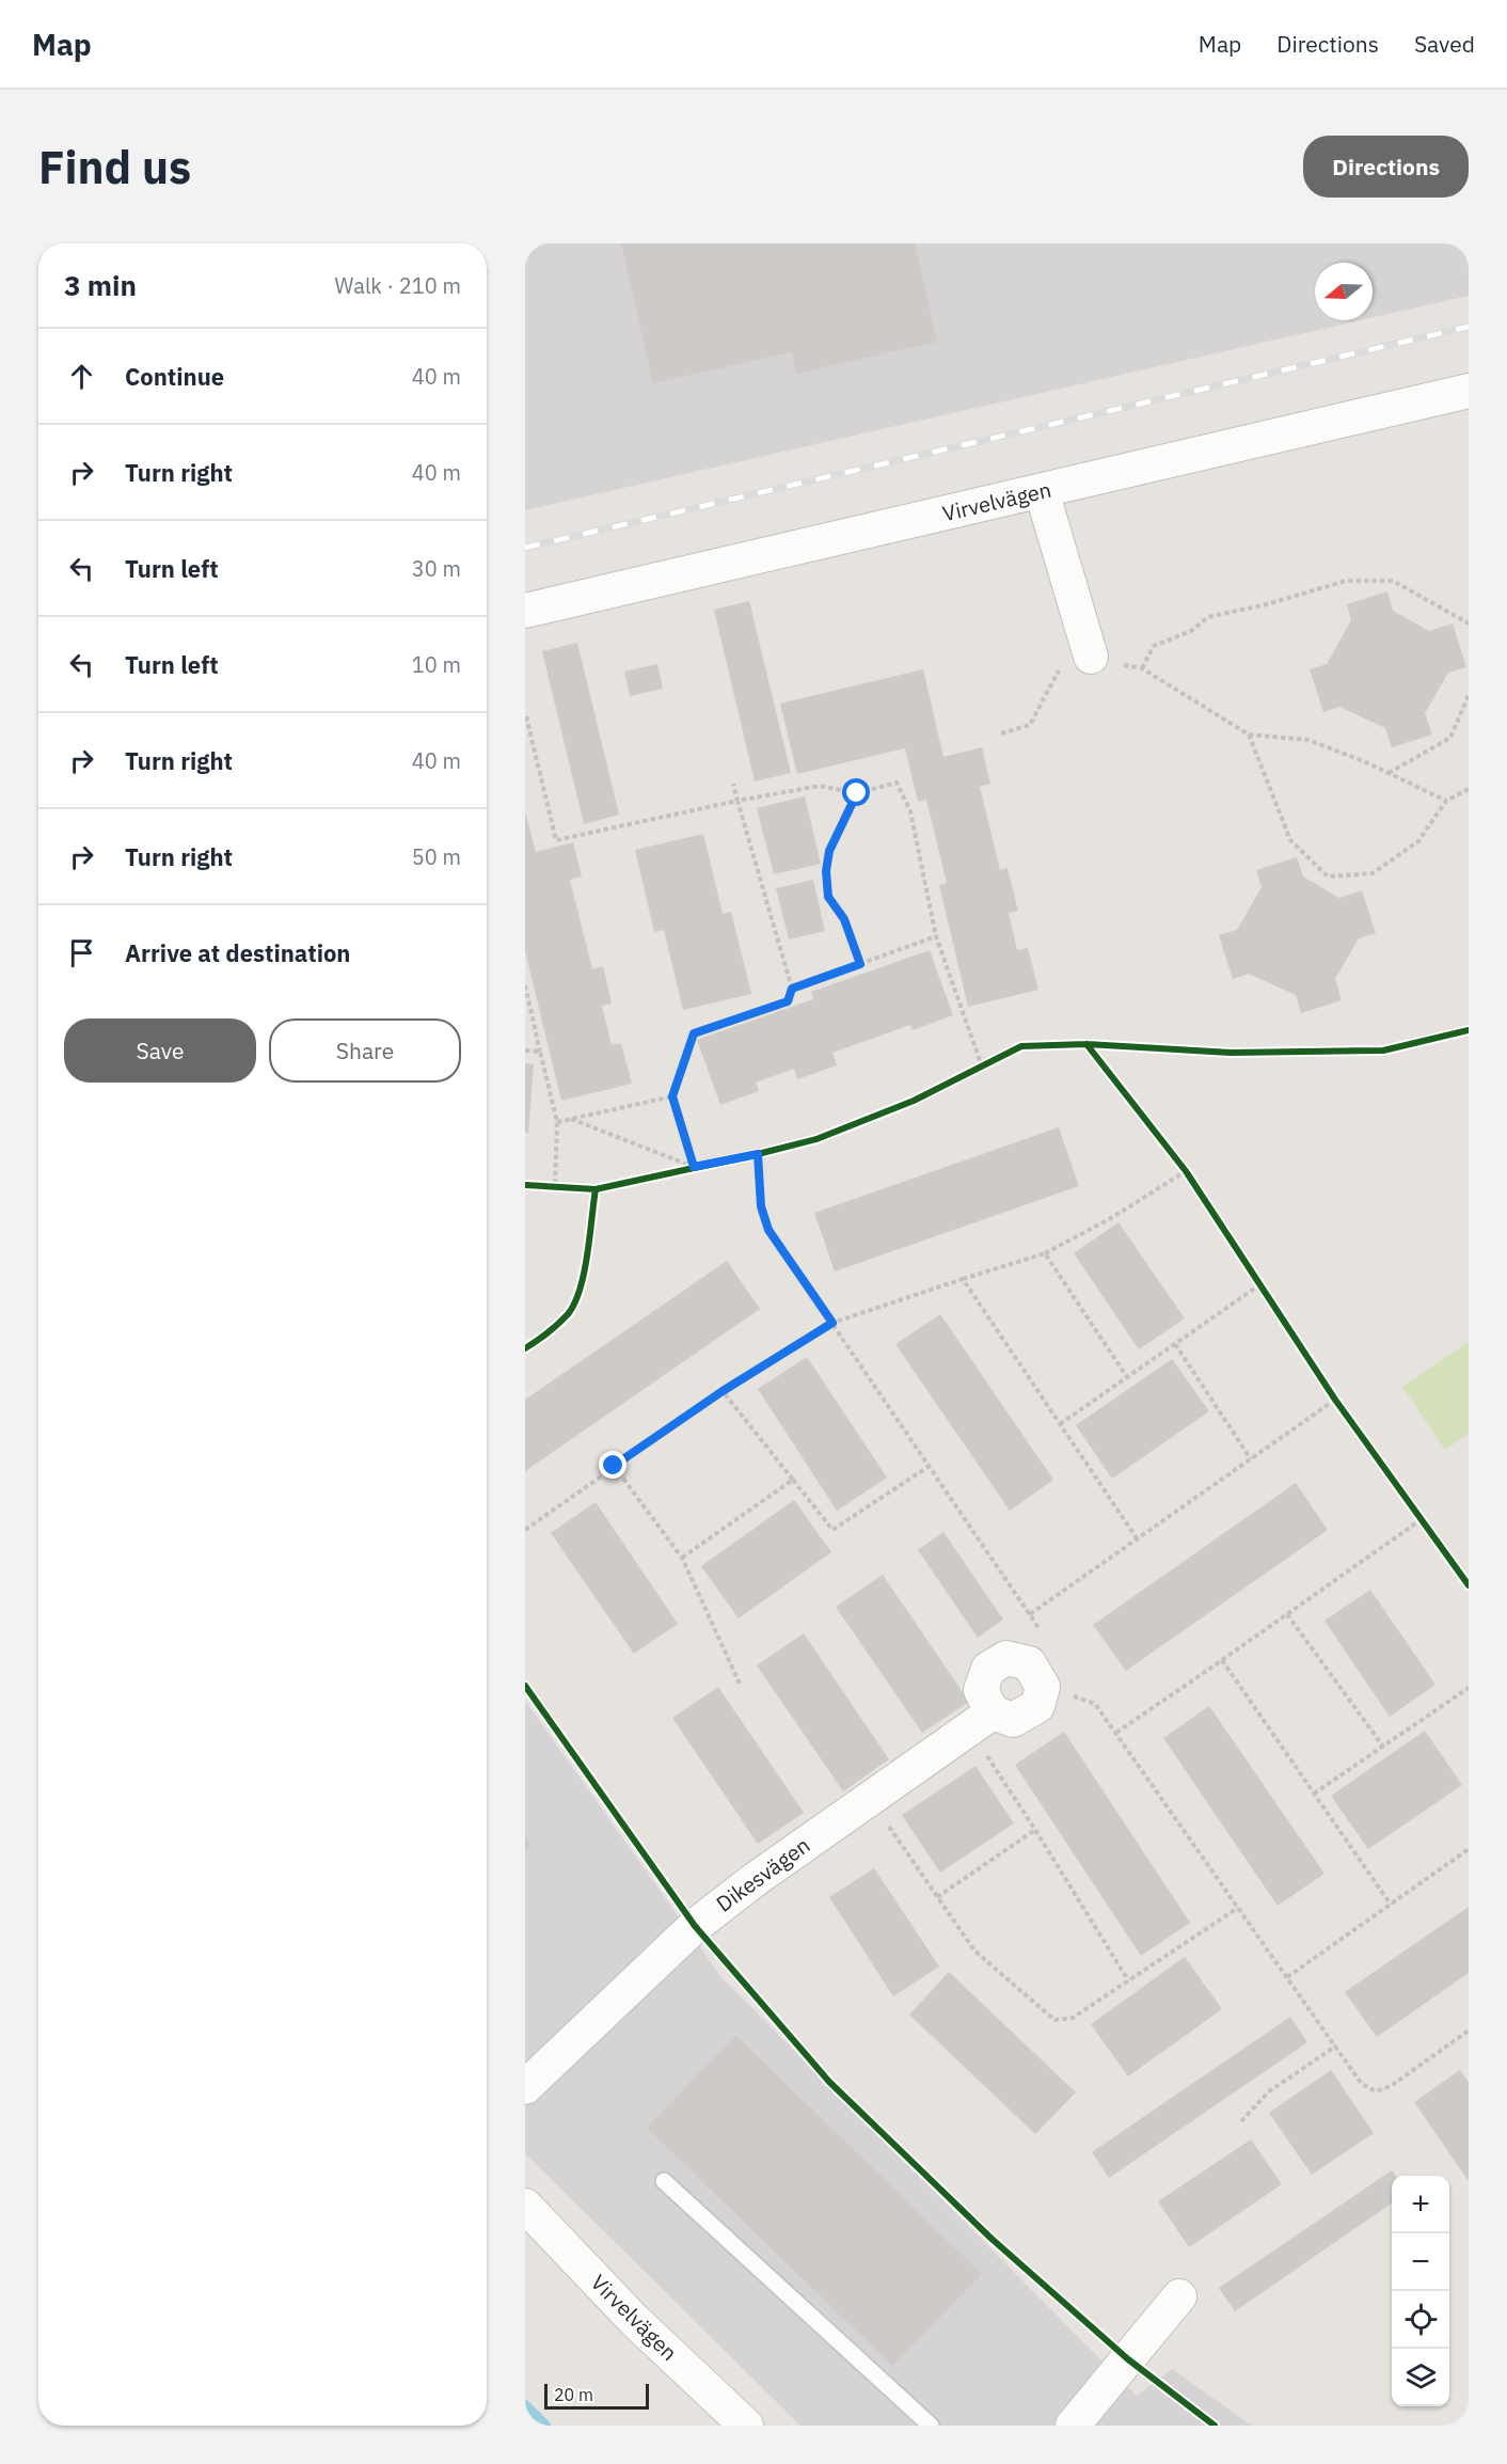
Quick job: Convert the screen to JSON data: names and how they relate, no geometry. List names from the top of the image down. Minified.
{"streets":{"street":["Virvelvägen","Dikesvägen"]},"scale_bar":"20 m","north":"left","page":{"header":"Map","nav":["Map","Directions","Saved"],"buttons":["Directions",["Save","Share"]],"title":"Find us","heading":["3 min","Walk · 210 m"],"list":[["Continue","40 m"],["Turn right","40 m"],["Turn left","30 m"],["Turn left","10 m"],["Turn right","40 m"],["Turn right","50 m"],"Arrive at destination"],"map_buttons":["+","−"],"scale":"20 m"}}
